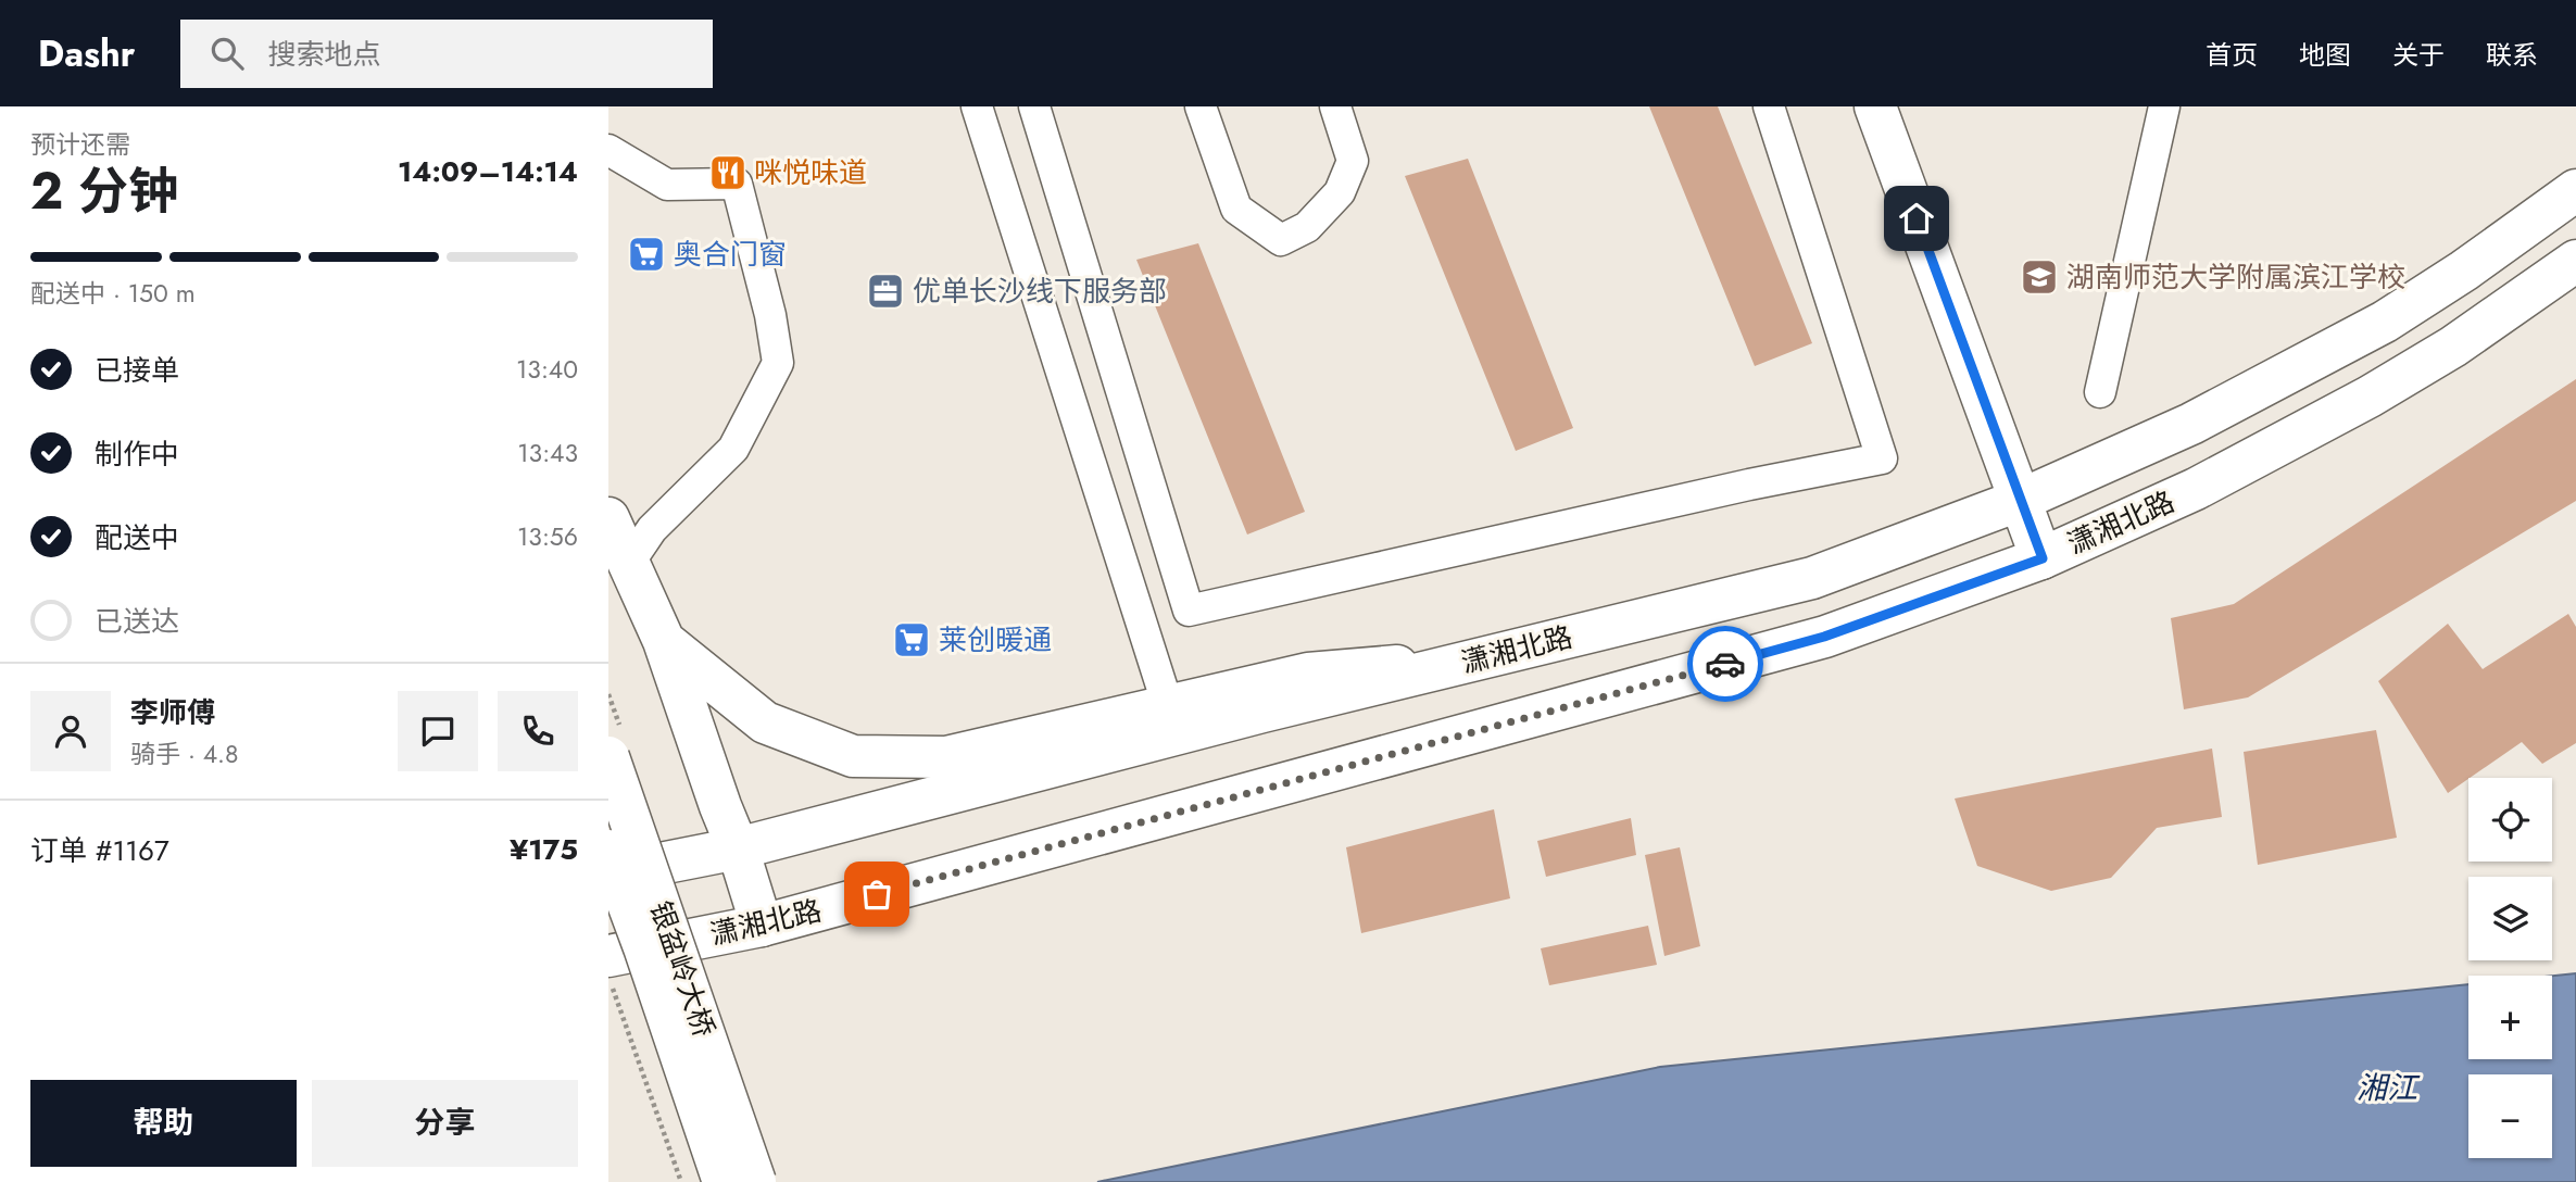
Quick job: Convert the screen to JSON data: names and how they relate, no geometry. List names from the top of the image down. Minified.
{"streets":{"main road":["潇湘北路","银盆岭大桥"]},"water":["湘江"],"places":{"restaurant":["咪悦味道"],"supermarket":["奥合门窗","莱创暖通"],"school or university":["湖南师范大学附属滨江学校"],"office":["优单长沙线下服务部"]},"page":{"header":"Dashr","search":"搜索地点","nav":["首页","地图","关于","联系"],"heading":["2 分钟","预计还需","14:09–14:14"],"panel":["李师傅","骑手 · 4.8","订单 #1167","¥175"],"bar":"配送中 · 150 m","list":[["已接单","13:40"],["制作中","13:43"],["配送中","13:56"],"已送达"],"map_buttons":["+","−"],"buttons":["帮助","分享"]}}
